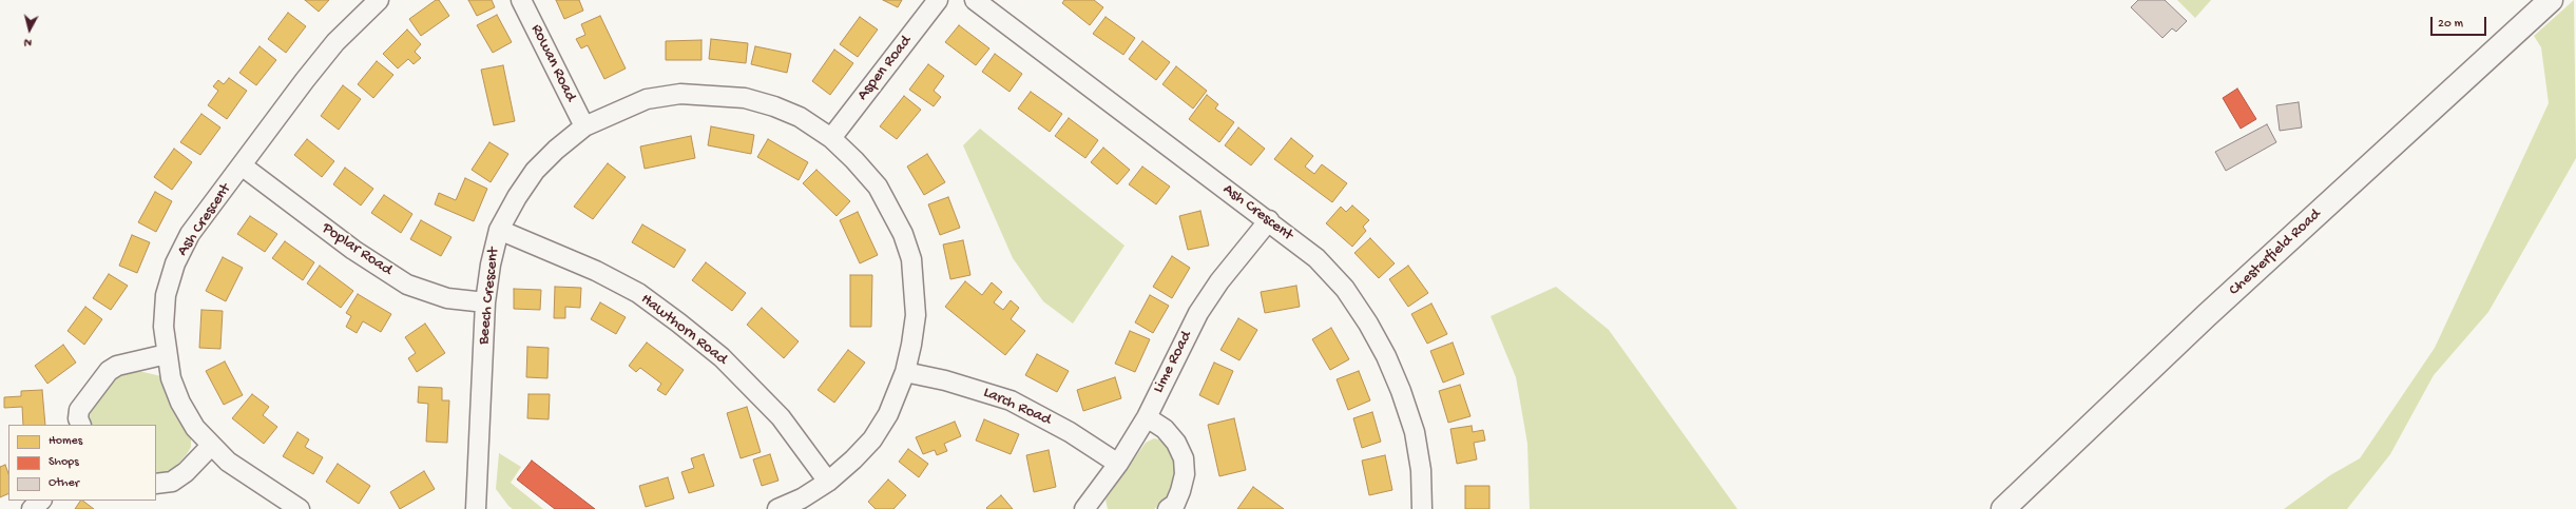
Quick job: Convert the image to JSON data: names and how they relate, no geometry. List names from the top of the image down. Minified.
{"streets":{"main road":["Chesterfield Road"],"street":["Rowan Road","Aspen Road","Ash Crescent","Poplar Road","Beech Crescent","Hawthorn Road","Lime Road","Larch Road"]},"crossings":[["Rowan Road","Beech Crescent"],["Aspen Road","Beech Crescent"],["Ash Crescent","Poplar Road"],["Ash Crescent","Lime Road"],["Poplar Road","Beech Crescent"],["Beech Crescent","Hawthorn Road"],["Beech Crescent","Larch Road"],["Lime Road","Larch Road"]],"legend":["Homes","Shops","Other"],"scale_bar":"20 m","north":"bottom"}
